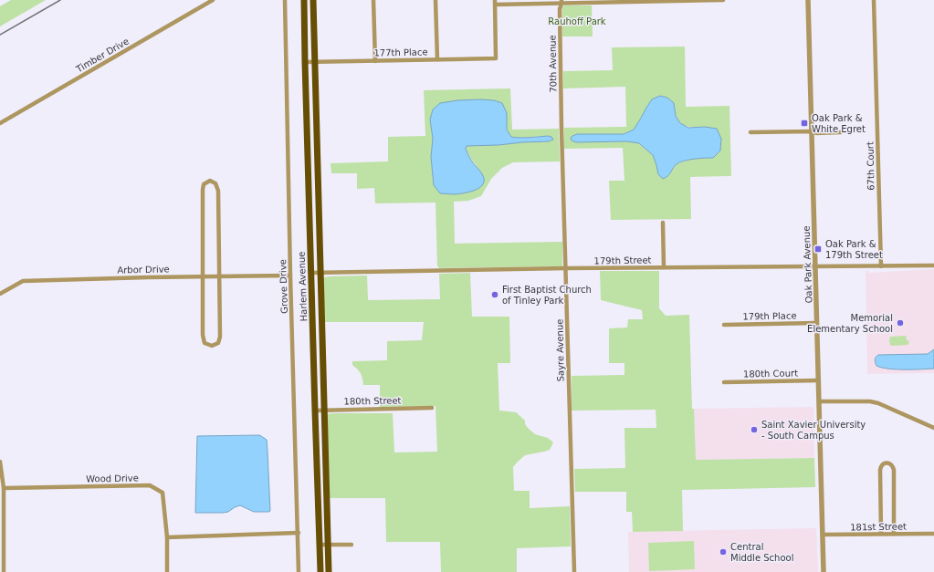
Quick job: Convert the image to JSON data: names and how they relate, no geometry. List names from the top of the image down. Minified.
{"streets":{"main road":["Harlem Avenue"],"street":["177th Place","Timber Drive","70th Avenue","67th Court","179th Street","Oak Park Avenue","Arbor Drive","Grove Drive","179th Place","Sayre Avenue","180th Court","180th Street","Wood Drive","181st Street"]},"crossings":[["177th Place","Harlem Avenue"],["70th Avenue","Sayre Avenue"],["67th Court","179th Street"],["179th Street","Oak Park Avenue"],["179th Street","Harlem Avenue"],["179th Street","Sayre Avenue"],["Oak Park Avenue","179th Place"],["Oak Park Avenue","180th Court"],["Oak Park Avenue","181st Street"],["Arbor Drive","Grove Drive"],["Harlem Avenue","180th Street"]],"parks":["Rauhoff Park"],"places":{"transit":["Oak Park & White Egret","Oak Park & 179th Street"],"other":["First Baptist Church of Tinley Park","Memorial Elementary School","Saint Xavier University - South Campus","Central Middle School"]}}
